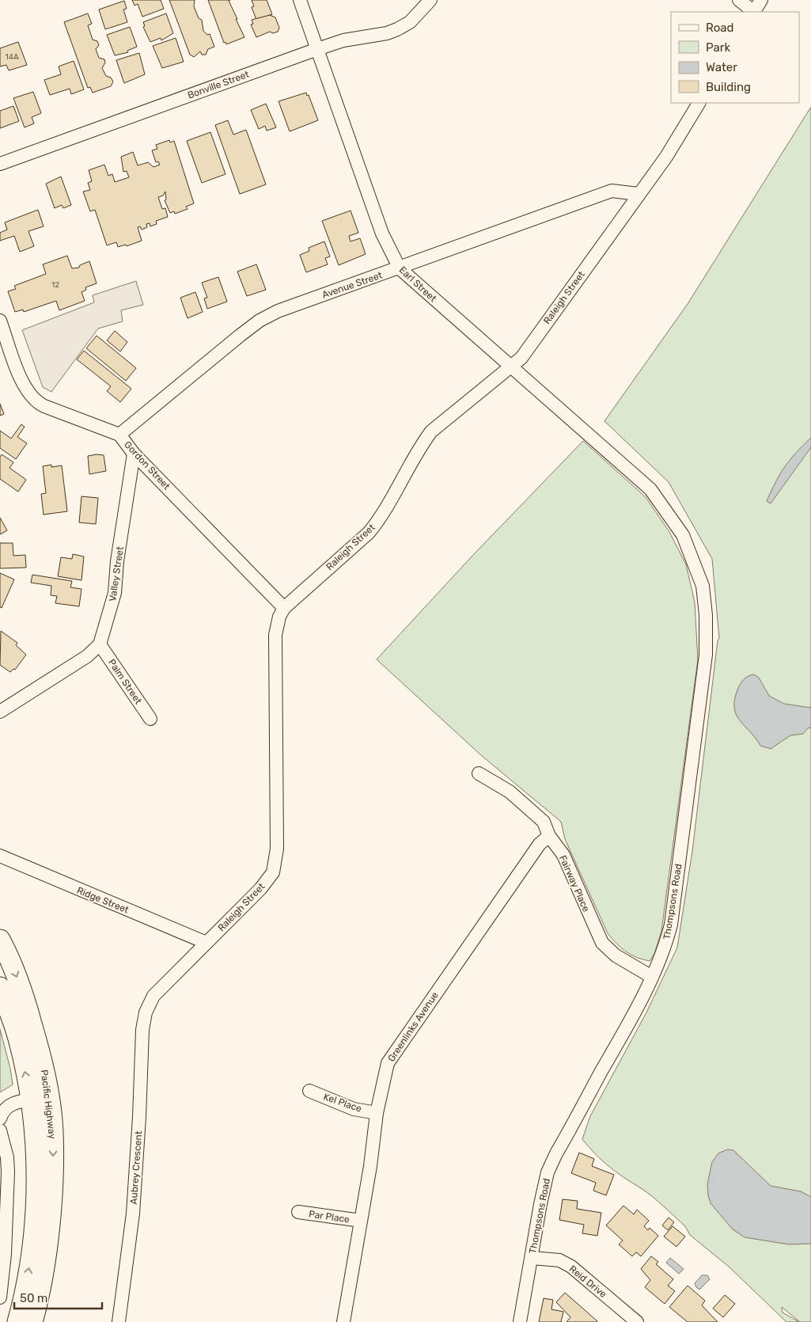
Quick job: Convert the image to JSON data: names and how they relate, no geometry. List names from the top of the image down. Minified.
{"streets":{"highway":["Pacific Highway"],"street":["Bonville Street","Earl Street","Avenue Street","Raleigh Street","Gordon Street","Valley Street","Palm Street","Fairway Place","Ridge Street","Thompsons Road","Greenlinks Avenue","Kel Place","Aubrey Crescent","Par Place","Reid Drive"]},"crossings":[["Bonville Street","Earl Street"],["Earl Street","Avenue Street"],["Earl Street","Raleigh Street"],["Earl Street","Thompsons Road"],["Avenue Street","Raleigh Street"],["Avenue Street","Gordon Street"],["Raleigh Street","Gordon Street"],["Raleigh Street","Ridge Street"],["Raleigh Street","Aubrey Crescent"],["Gordon Street","Valley Street"],["Valley Street","Palm Street"],["Fairway Place","Thompsons Road"],["Fairway Place","Greenlinks Avenue"],["Thompsons Road","Reid Drive"],["Greenlinks Avenue","Kel Place"],["Greenlinks Avenue","Par Place"]],"house_numbers":["14A","12"],"legend":["Road","Park","Water","Building"],"scale_bar":"50 m"}
